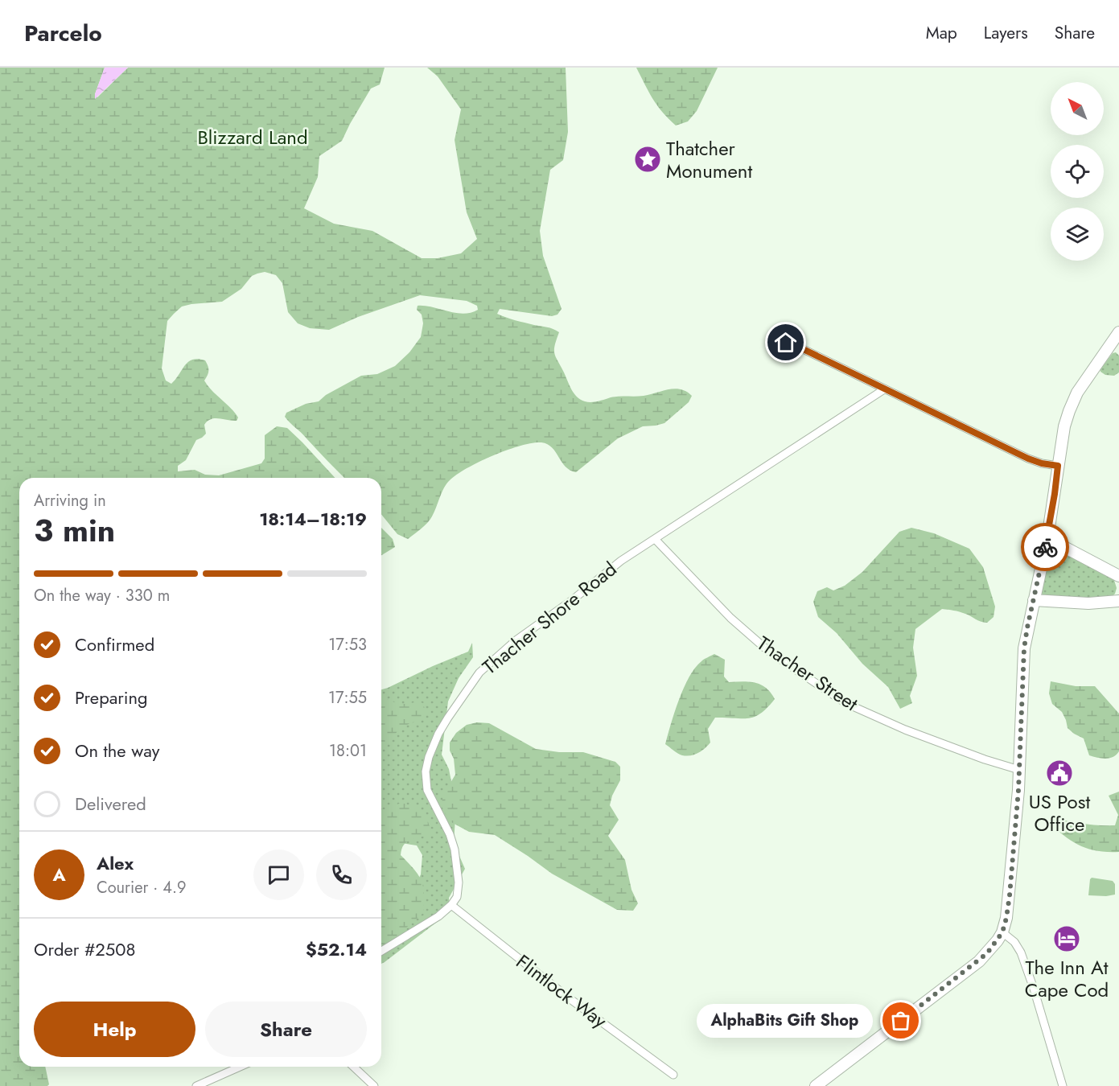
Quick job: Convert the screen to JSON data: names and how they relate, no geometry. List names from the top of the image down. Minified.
{"streets":{"street":["Thacher Shore Road","Thacher Street","Flintlock Way"]},"crossings":[["Thacher Shore Road","Thacher Street"],["Thacher Shore Road","Flintlock Way"]],"parks":["Blizzard Land"],"places":{"place":["Thatcher Monument"],"public building":["US Post Office"],"hotel":["The Inn At Cape Cod"],"other":["AlphaBits Gift Shop"]},"north":"top left","page":{"header":"Parcelo","nav":["Map","Layers","Share"],"heading":["3 min","Arriving in","18:14–18:19"],"panel":["Alex","Courier · 4.9","Order #2508","$52.14"],"bar":"On the way · 330 m","list":[["Confirmed","17:53"],["Preparing","17:55"],["On the way","18:01"],"Delivered"],"round":"A","buttons":["Help","Share"],"bubble":"AlphaBits Gift Shop"}}
